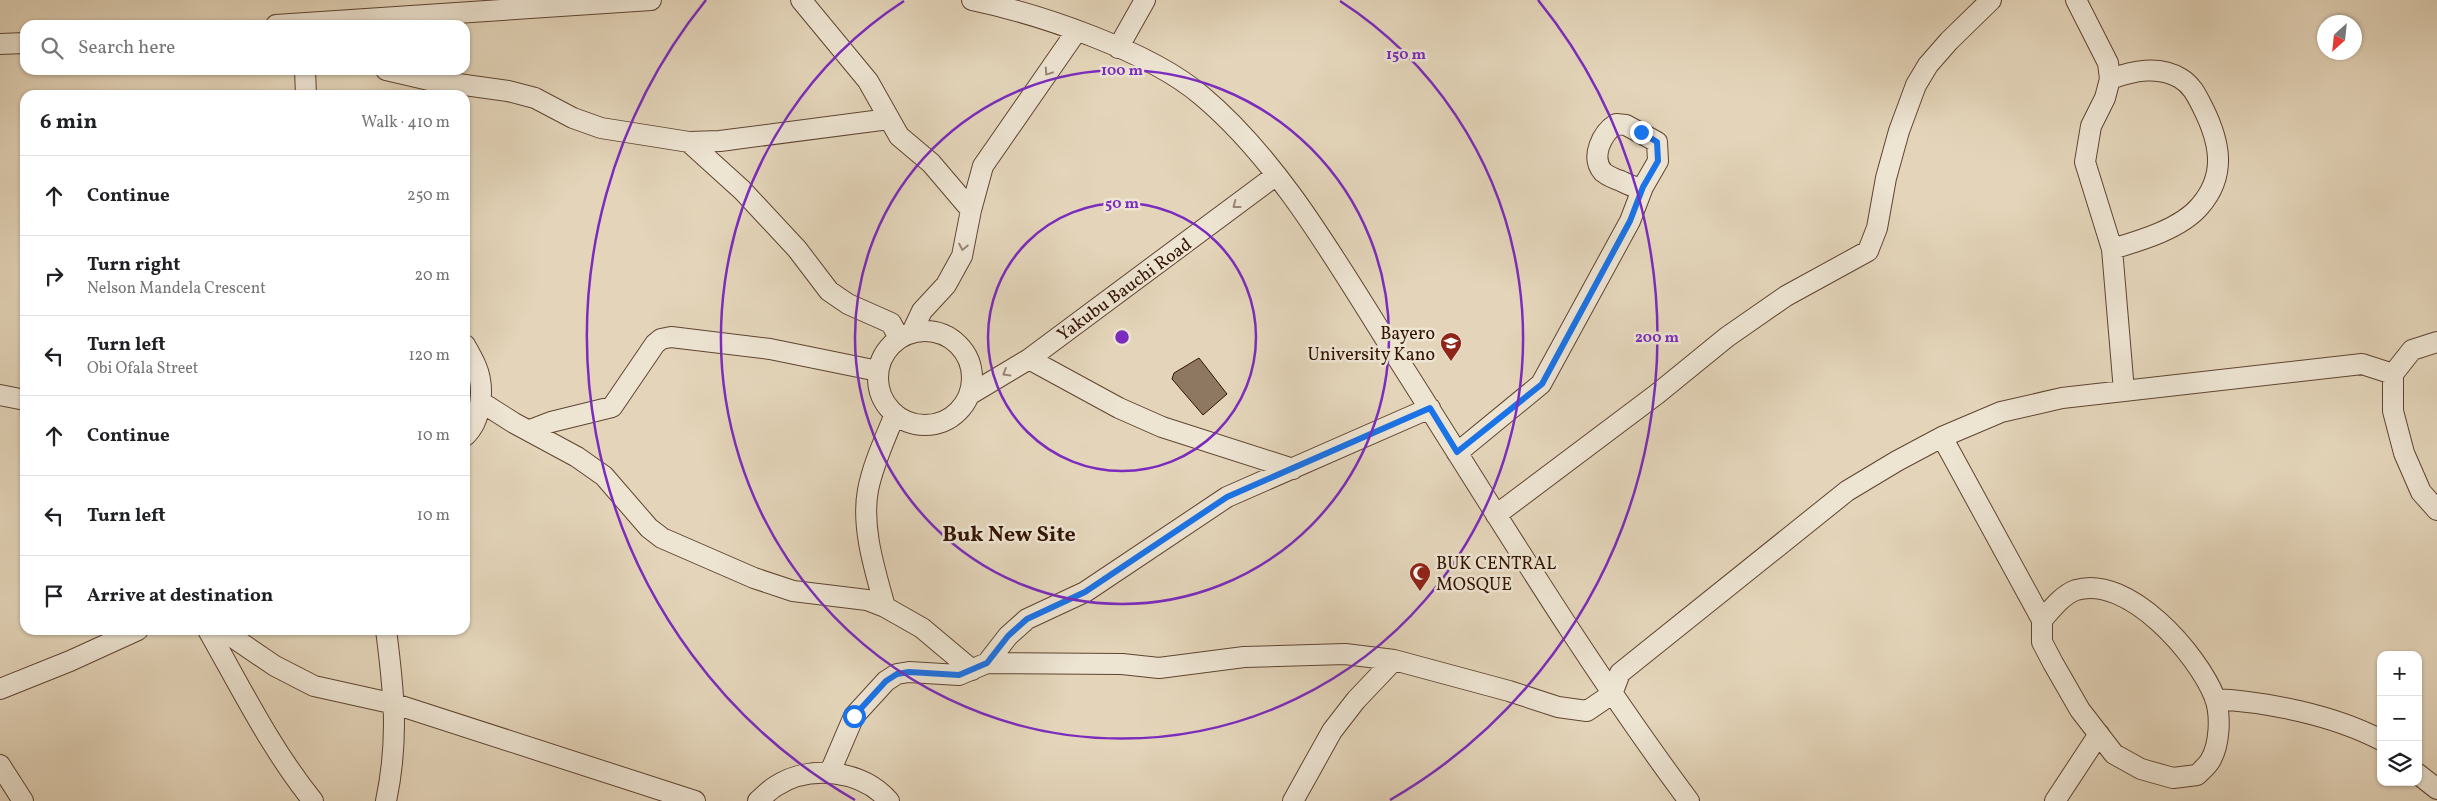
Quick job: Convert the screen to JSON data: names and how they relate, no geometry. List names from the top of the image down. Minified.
{"streets":{"street":["Yakubu Bauchi Road"]},"one_way":["Yakubu Bauchi Road"],"districts":["Buk New Site"],"places":{"school or university":["Bayero University Kano"],"mosque":["BUK CENTRAL MOSQUE"]},"north":"bottom left","page":{"search":"Search here","heading":["6 min","Walk · 410 m"],"list":[["Continue","250 m"],["Turn right","Nelson Mandela Crescent","20 m"],["Turn left","Obi Ofala Street","120 m"],["Continue","10 m"],["Turn left","10 m"],"Arrive at destination"],"map_buttons":["+","−"]},"rings":["150 m","100 m","50 m","200 m"]}
